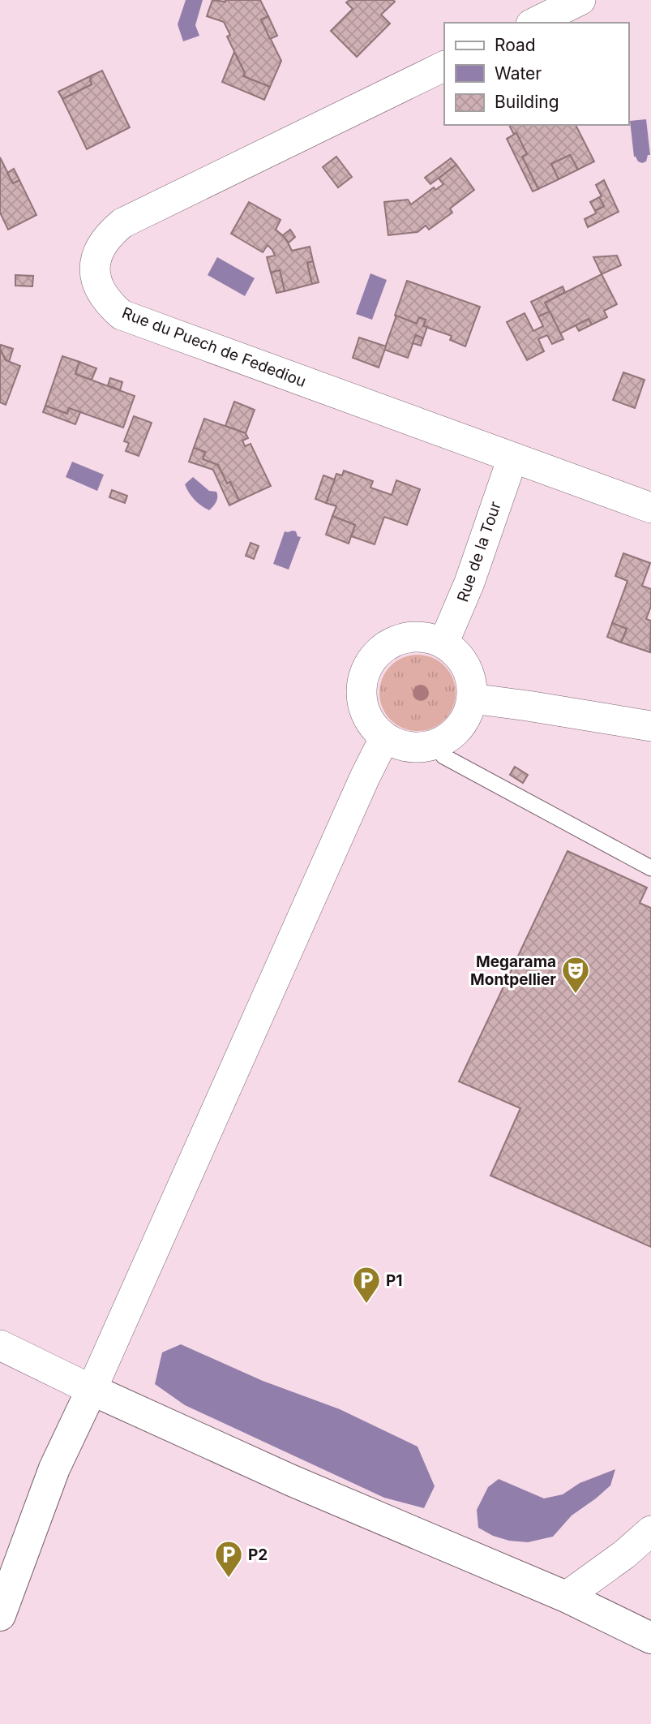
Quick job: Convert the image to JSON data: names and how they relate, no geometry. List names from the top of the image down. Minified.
{"streets":{"street":["Rue du Puech de Fedediou","Rue de la Tour"]},"crossings":[["Rue du Puech de Fedediou","Rue de la Tour"]],"places":{"theatre":["Megarama Montpellier"],"parking":["P1","P2"]},"legend":["Road","Water","Building"]}
